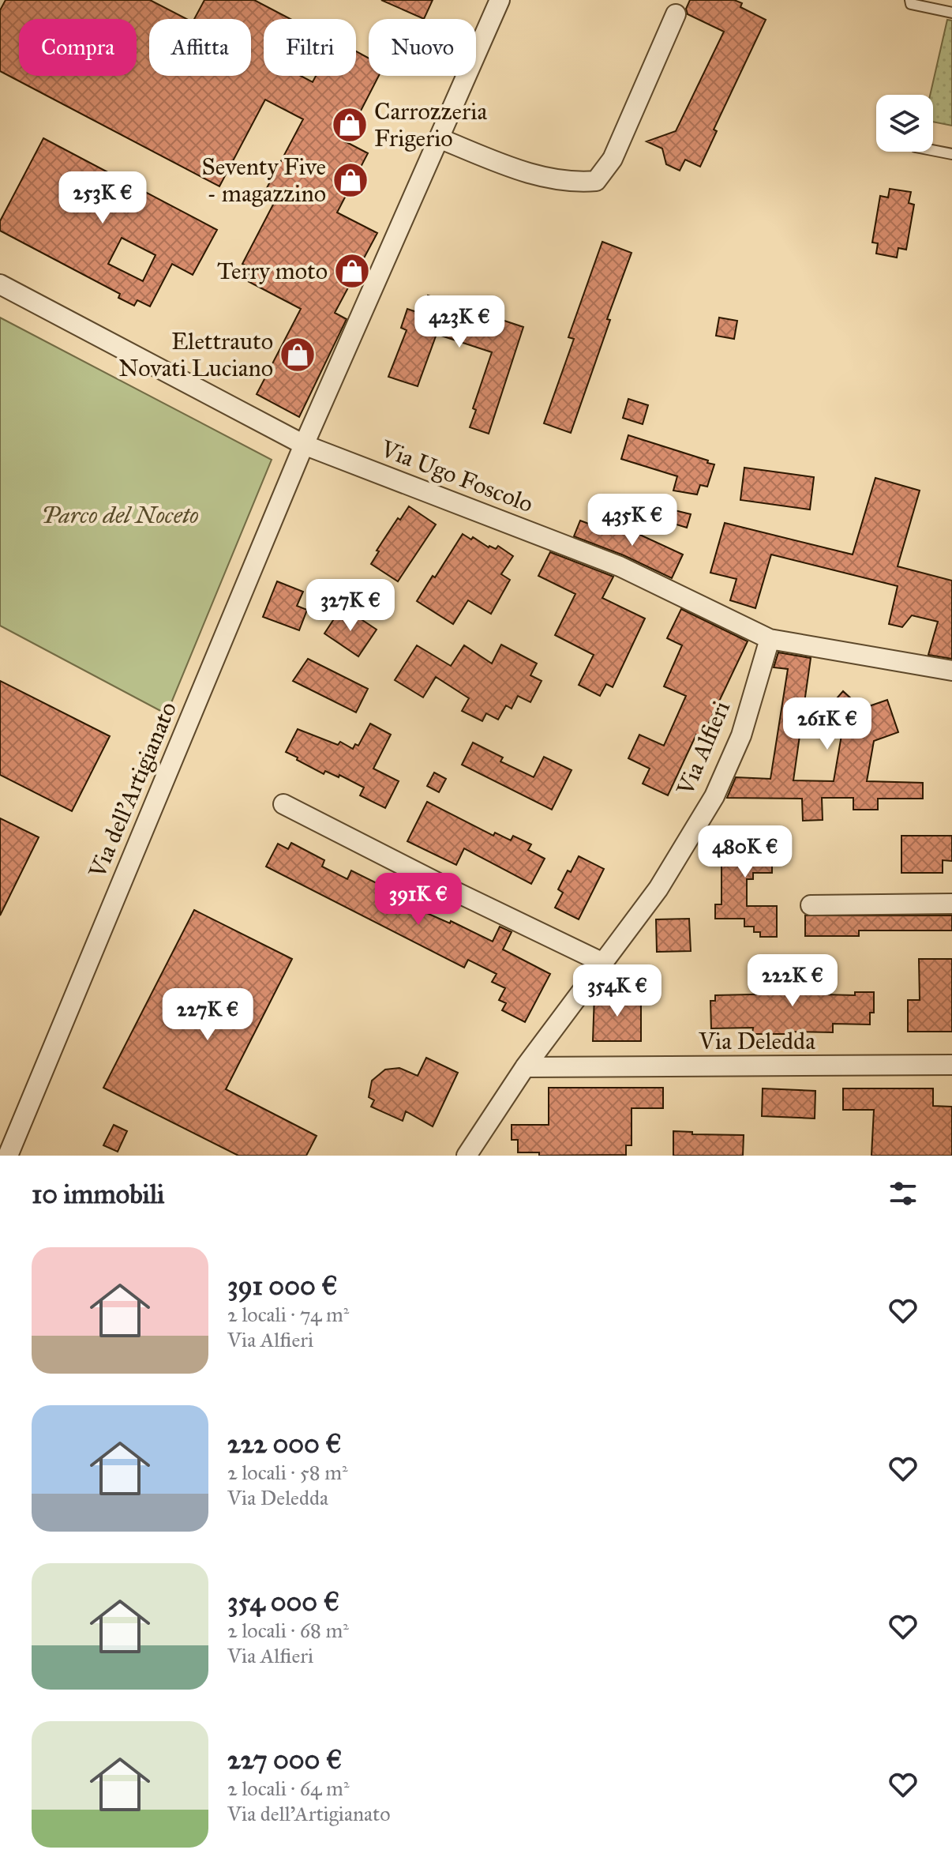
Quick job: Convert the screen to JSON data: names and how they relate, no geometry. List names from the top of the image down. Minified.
{"streets":{"street":["Via Ugo Foscolo","Via Alfieri","Via dell'Artigianato","Via Deledda"]},"crossings":[["Via Ugo Foscolo","Via Alfieri"],["Via Ugo Foscolo","Via dell'Artigianato"],["Via Alfieri","Via Deledda"]],"parks":["Parco del Noceto"],"places":{"shop":["Carrozzeria Frigerio","Seventy Five - magazzino","Terry moto","Elettrauto Novati Luciano"]},"page":{"chip":["Compra","Affitta","Filtri","Nuovo"],"price":["253K €","423K €","435K €","327K €","261K €","480K €","391K €","222K €","354K €","227K €"],"heading":"10 immobili","list":[{"name":"391 000 €","note":"2 locali · 74 m² · Via Alfieri"},{"name":"222 000 €","note":"2 locali · 58 m² · Via Deledda"},{"name":"354 000 €","note":"2 locali · 68 m² · Via Alfieri"},{"name":"227 000 €","note":"2 locali · 64 m² · Via dell'Artigianato"}]}}
